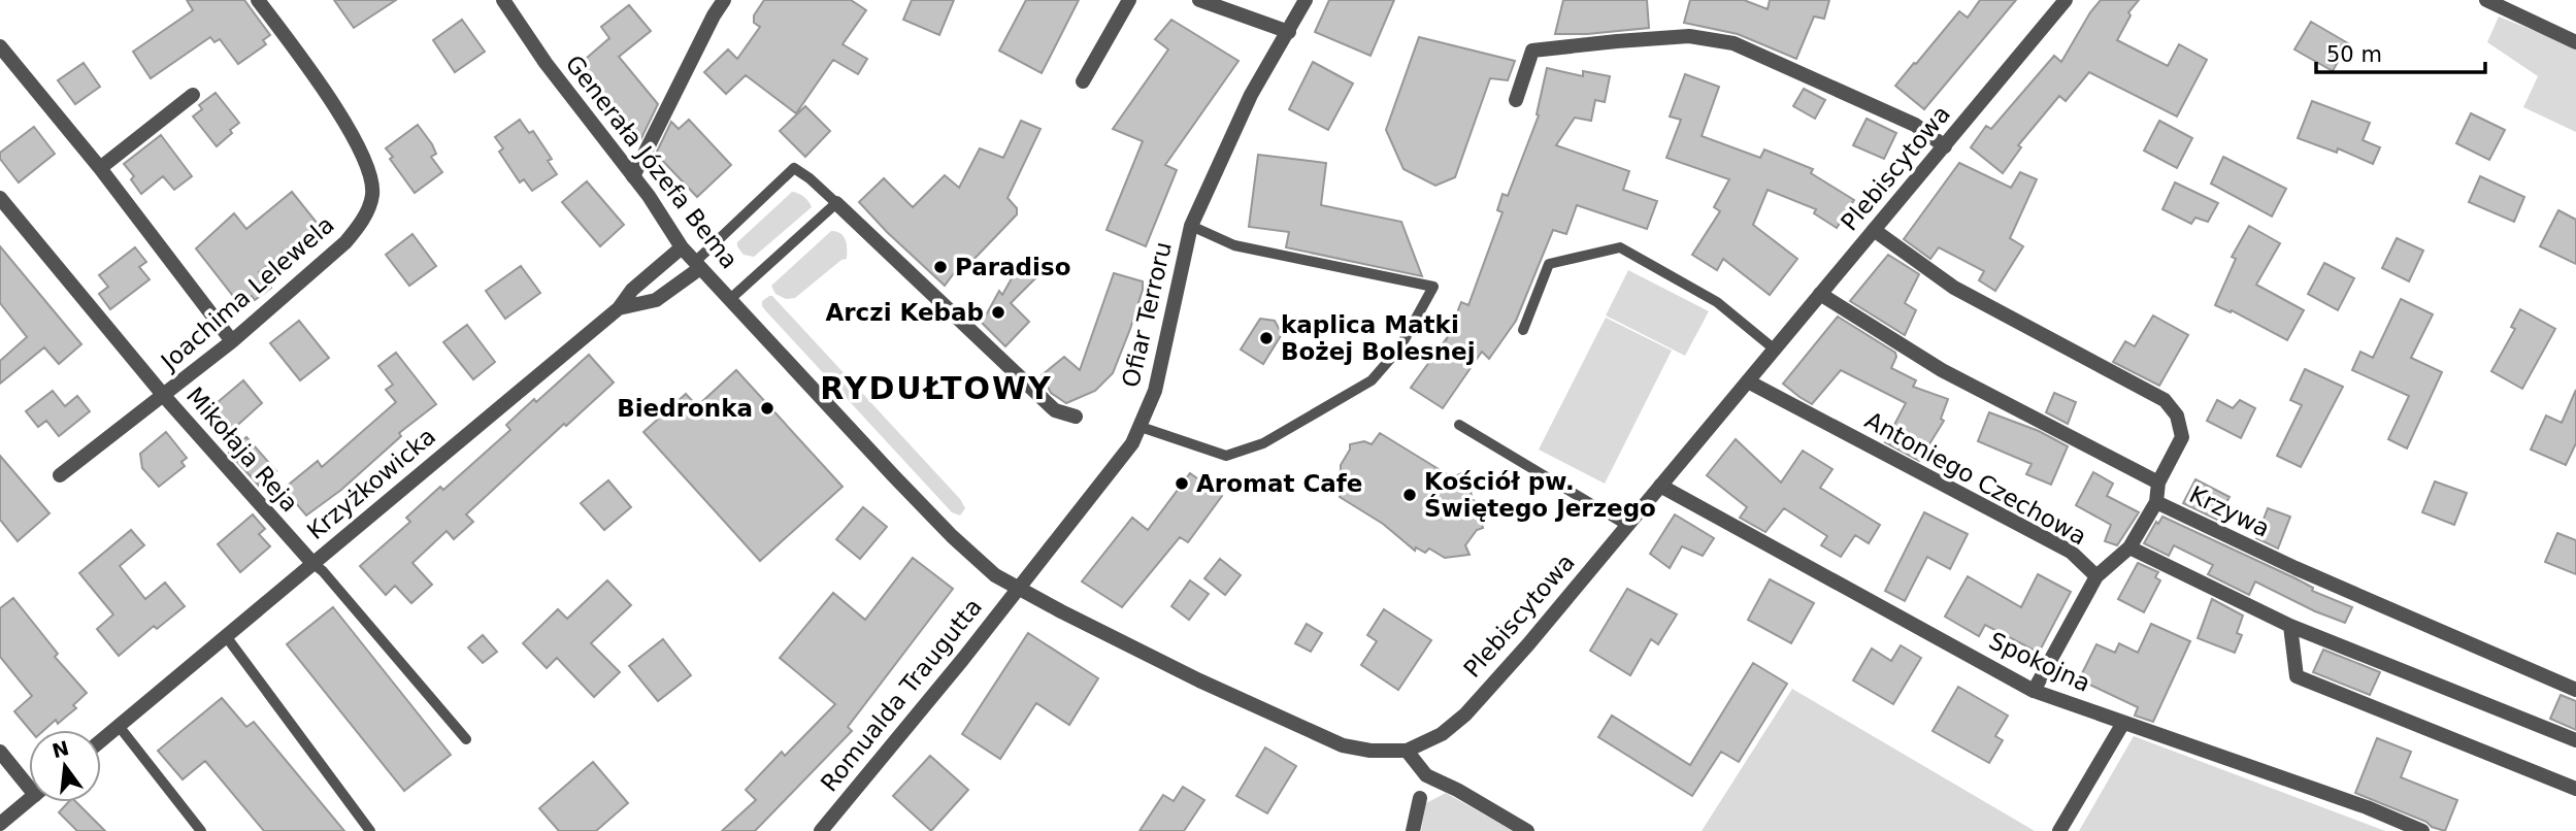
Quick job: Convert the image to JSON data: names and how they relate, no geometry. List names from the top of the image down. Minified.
{"streets":{"street":["Generała Józefa Bema","Plebiscytowa","Joachima Lelewela","Ofiar Terroru","Mikołaja Reja","Antoniego Czechowa","Krzyżkowicka","Krzywa","Spokojna","Romualda Traugutta"]},"crossings":[["Generała Józefa Bema","Plebiscytowa"],["Generała Józefa Bema","Ofiar Terroru"],["Generała Józefa Bema","Krzyżkowicka"],["Generała Józefa Bema","Romualda Traugutta"],["Plebiscytowa","Ofiar Terroru"],["Plebiscytowa","Antoniego Czechowa"],["Plebiscytowa","Krzywa"],["Plebiscytowa","Spokojna"],["Plebiscytowa","Romualda Traugutta"],["Joachima Lelewela","Mikołaja Reja"],["Ofiar Terroru","Romualda Traugutta"],["Mikołaja Reja","Krzyżkowicka"],["Antoniego Czechowa","Krzywa"]],"districts":["RYDUŁTOWY"],"places":["Paradiso","Arczi Kebab","kaplica Matki Bożej Bolesnej","Biedronka","Aromat Cafe","Kościół pw. Świętego Jerzego"],"scale_bar":"50 m","north":"top"}
